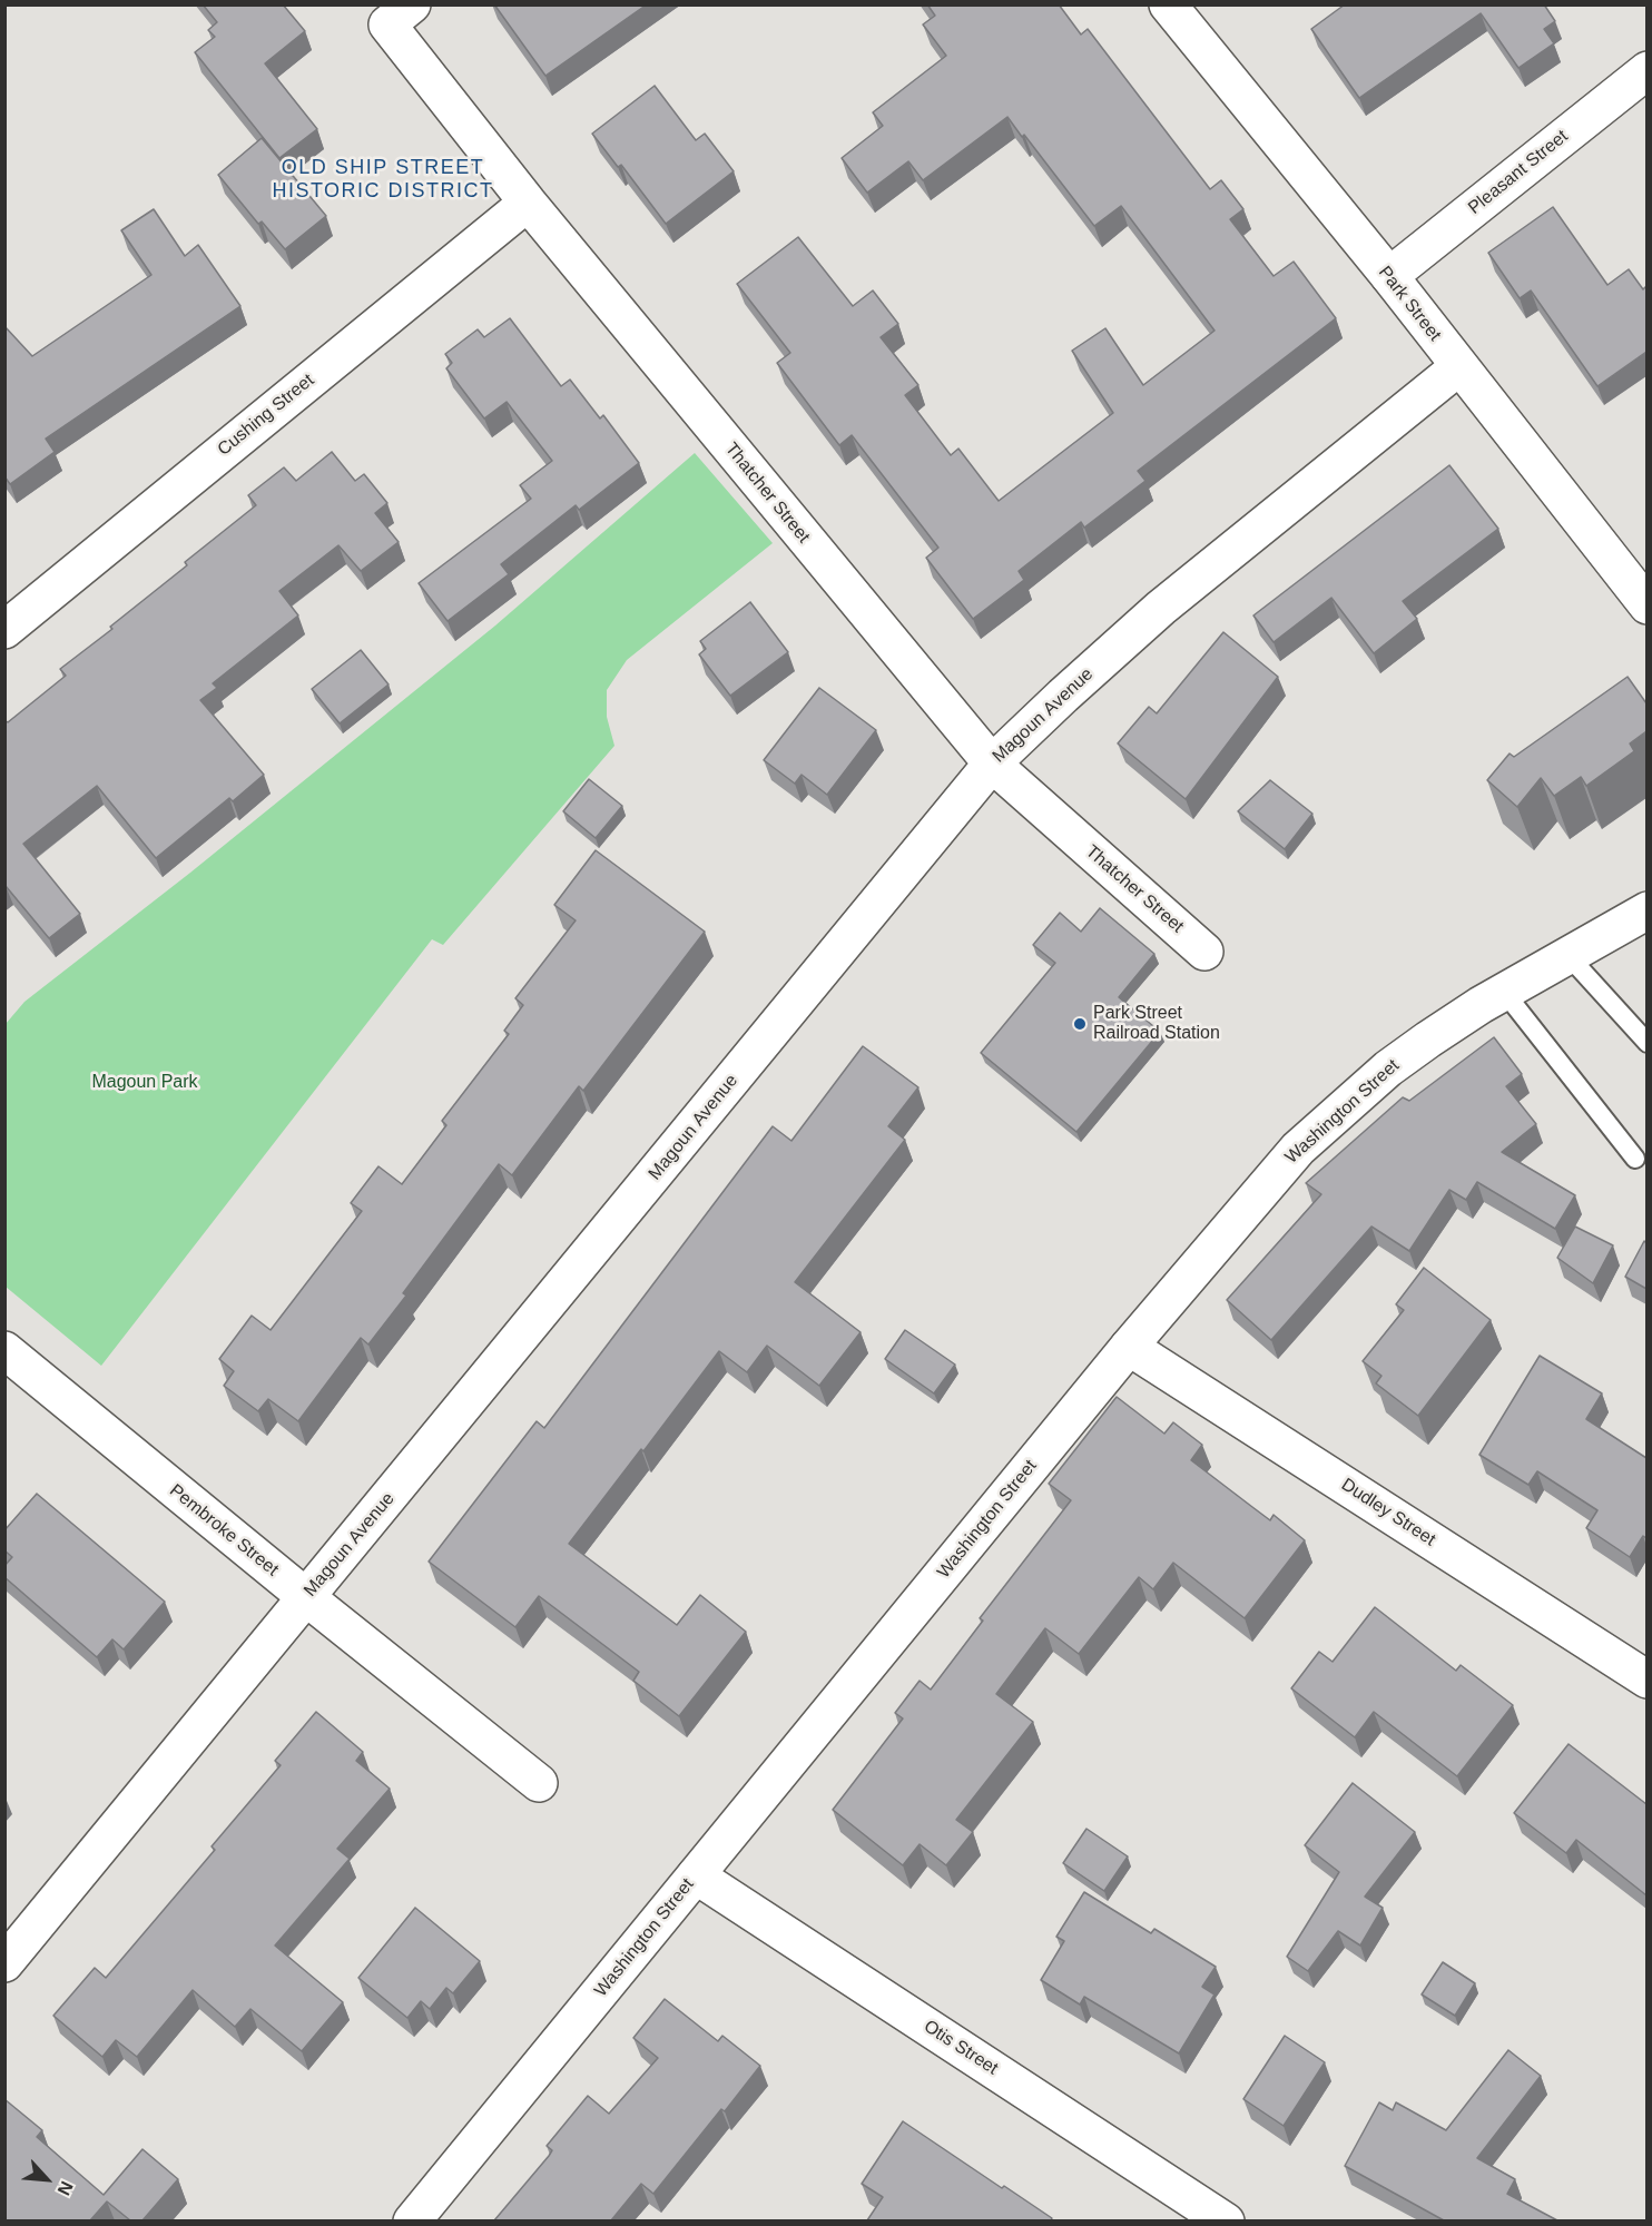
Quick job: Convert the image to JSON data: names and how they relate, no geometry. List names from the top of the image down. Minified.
{"streets":{"street":["Pleasant Street","Park Street","Cushing Street","Thatcher Street","Magoun Avenue","Washington Street","Dudley Street","Pembroke Street","Otis Street"]},"crossings":[["Pleasant Street","Park Street"],["Park Street","Magoun Avenue"],["Cushing Street","Thatcher Street"],["Thatcher Street","Magoun Avenue"],["Magoun Avenue","Pembroke Street"],["Washington Street","Dudley Street"],["Washington Street","Otis Street"]],"districts":["OLD SHIP STREET HISTORIC DISTRICT"],"parks":["Magoun Park"],"places":["Park Street Railroad Station"],"north":"bottom right"}
